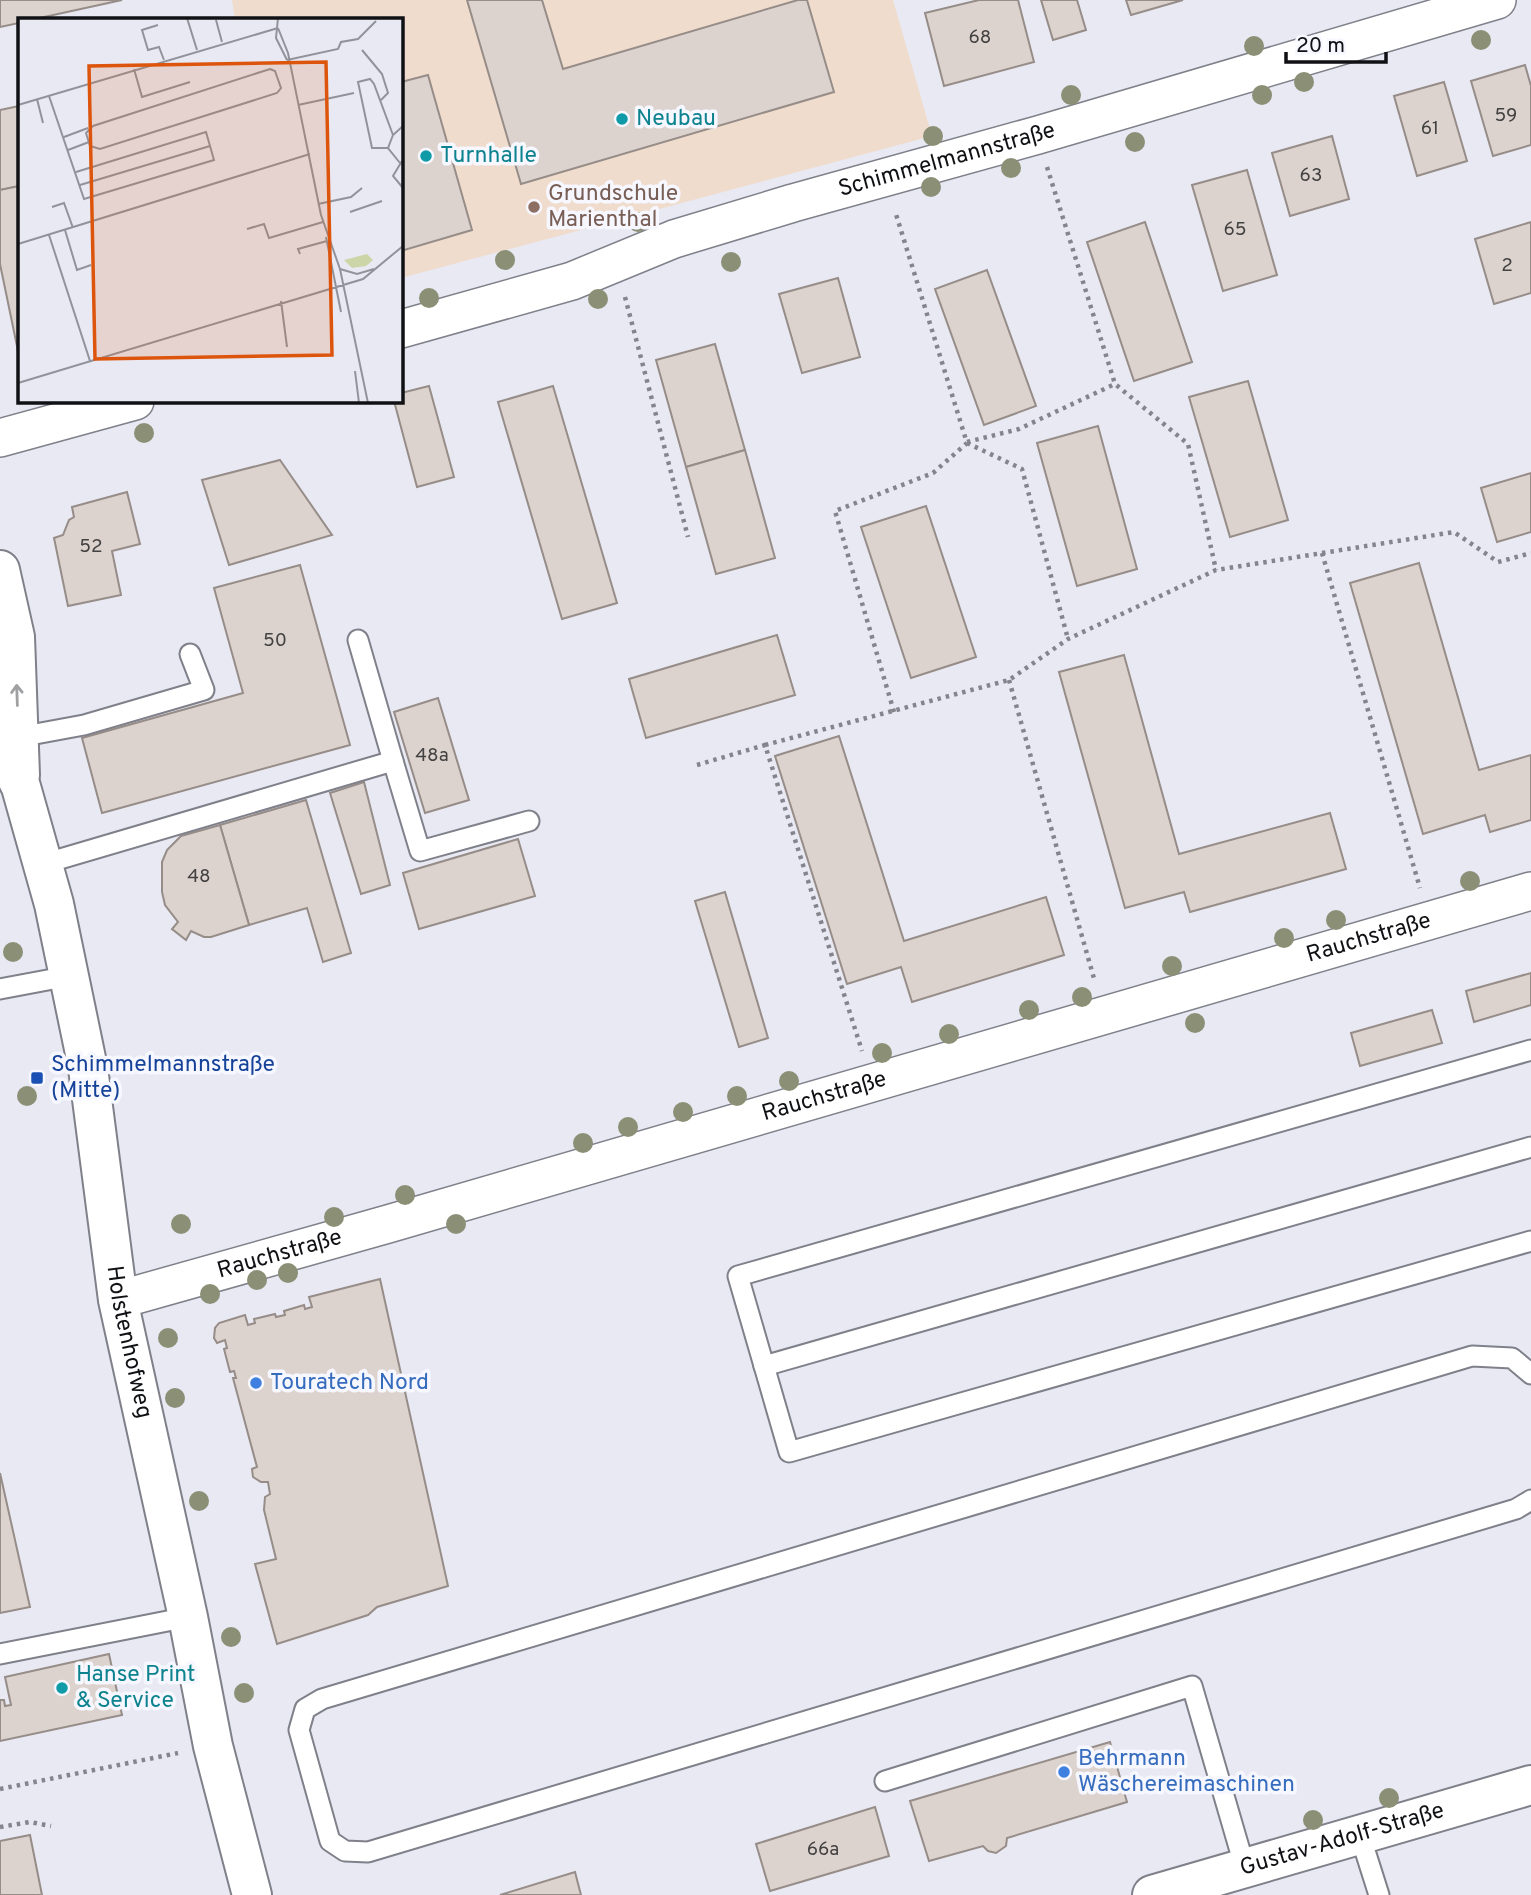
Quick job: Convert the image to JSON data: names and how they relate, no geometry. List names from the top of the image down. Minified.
{"streets":{"main road":["Holstenhofweg","Gustav-Adolf-Straße"],"street":["Schimmelmannstraße","Rauchstraße"]},"crossings":[["Rauchstraße","Holstenhofweg"]],"places":{"other":["Neubau","Turnhalle","Grundschule Marienthal","Touratech Nord","Hanse Print & Service","Behrmann Wäschereimaschinen"],"transit":["Schimmelmannstraße (Mitte)"]},"house_numbers":["68","59","61","63","65","2","52","50","48a","48","66a"],"scale_bar":"20 m"}
